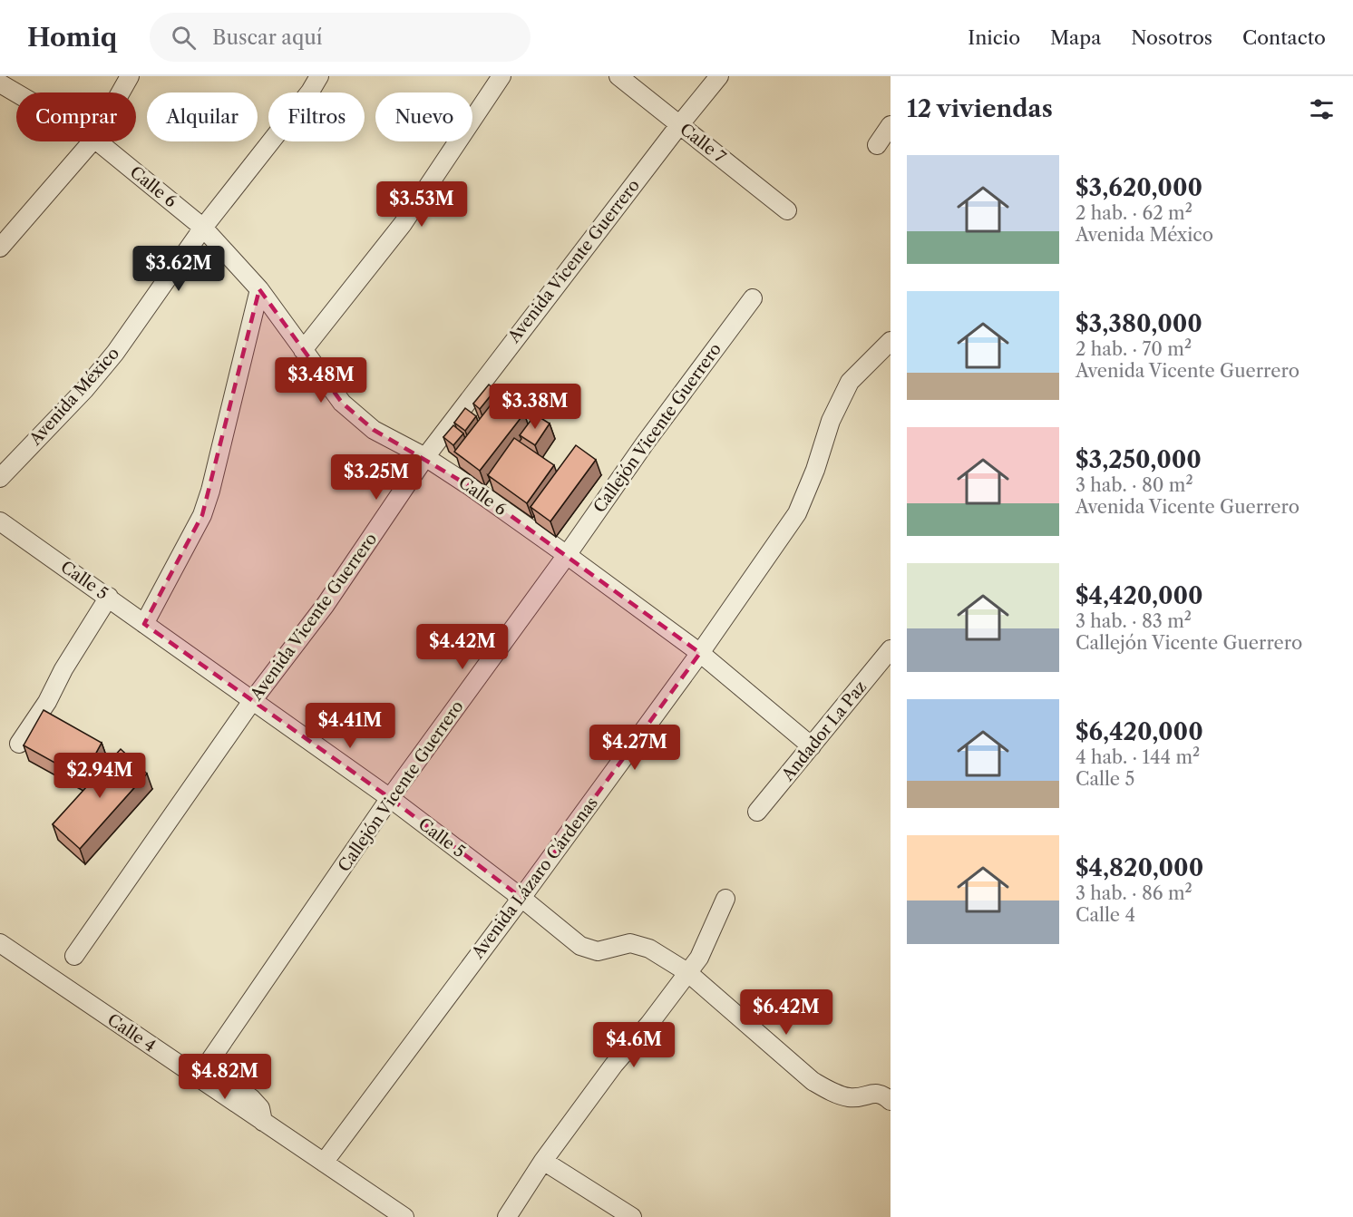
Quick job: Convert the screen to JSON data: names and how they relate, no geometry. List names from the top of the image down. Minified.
{"streets":{"street":["Calle 7","Calle 6","Avenida Vicente Guerrero","Avenida México","Callejón Vicente Guerrero","Calle 5","Andador La Paz","Avenida Lázaro Cárdenas","Calle 4"]},"crossings":[["Calle 7","Avenida Vicente Guerrero"],["Calle 6","Avenida Vicente Guerrero"],["Calle 6","Avenida México"],["Calle 6","Callejón Vicente Guerrero"],["Calle 6","Andador La Paz"],["Calle 6","Avenida Lázaro Cárdenas"],["Avenida Vicente Guerrero","Calle 5"],["Callejón Vicente Guerrero","Calle 5"],["Callejón Vicente Guerrero","Calle 4"],["Calle 5","Avenida Lázaro Cárdenas"],["Avenida Lázaro Cárdenas","Calle 4"]],"page":{"header":"Homiq","search":"Buscar aquí","nav":["Inicio","Mapa","Nosotros","Contacto"],"heading":"12 viviendas","chip":["Comprar","Alquilar","Filtros","Nuevo"],"list":[{"name":"$3,620,000","note":"2 hab. · 62 m² · Avenida México"},{"name":"$3,380,000","note":"2 hab. · 70 m² · Avenida Vicente Guerrero"},{"name":"$3,250,000","note":"3 hab. · 80 m² · Avenida Vicente Guerrero"},{"name":"$4,420,000","note":"3 hab. · 83 m² · Callejón Vicente Guerrero"},{"name":"$6,420,000","note":"4 hab. · 144 m² · Calle 5"},{"name":"$4,820,000","note":"3 hab. · 86 m² · Calle 4"}],"price":["$3.53M","$3.62M","$3.48M","$3.38M","$3.25M","$4.42M","$4.41M","$4.27M","$2.94M","$6.42M","$4.6M","$4.82M"]}}
